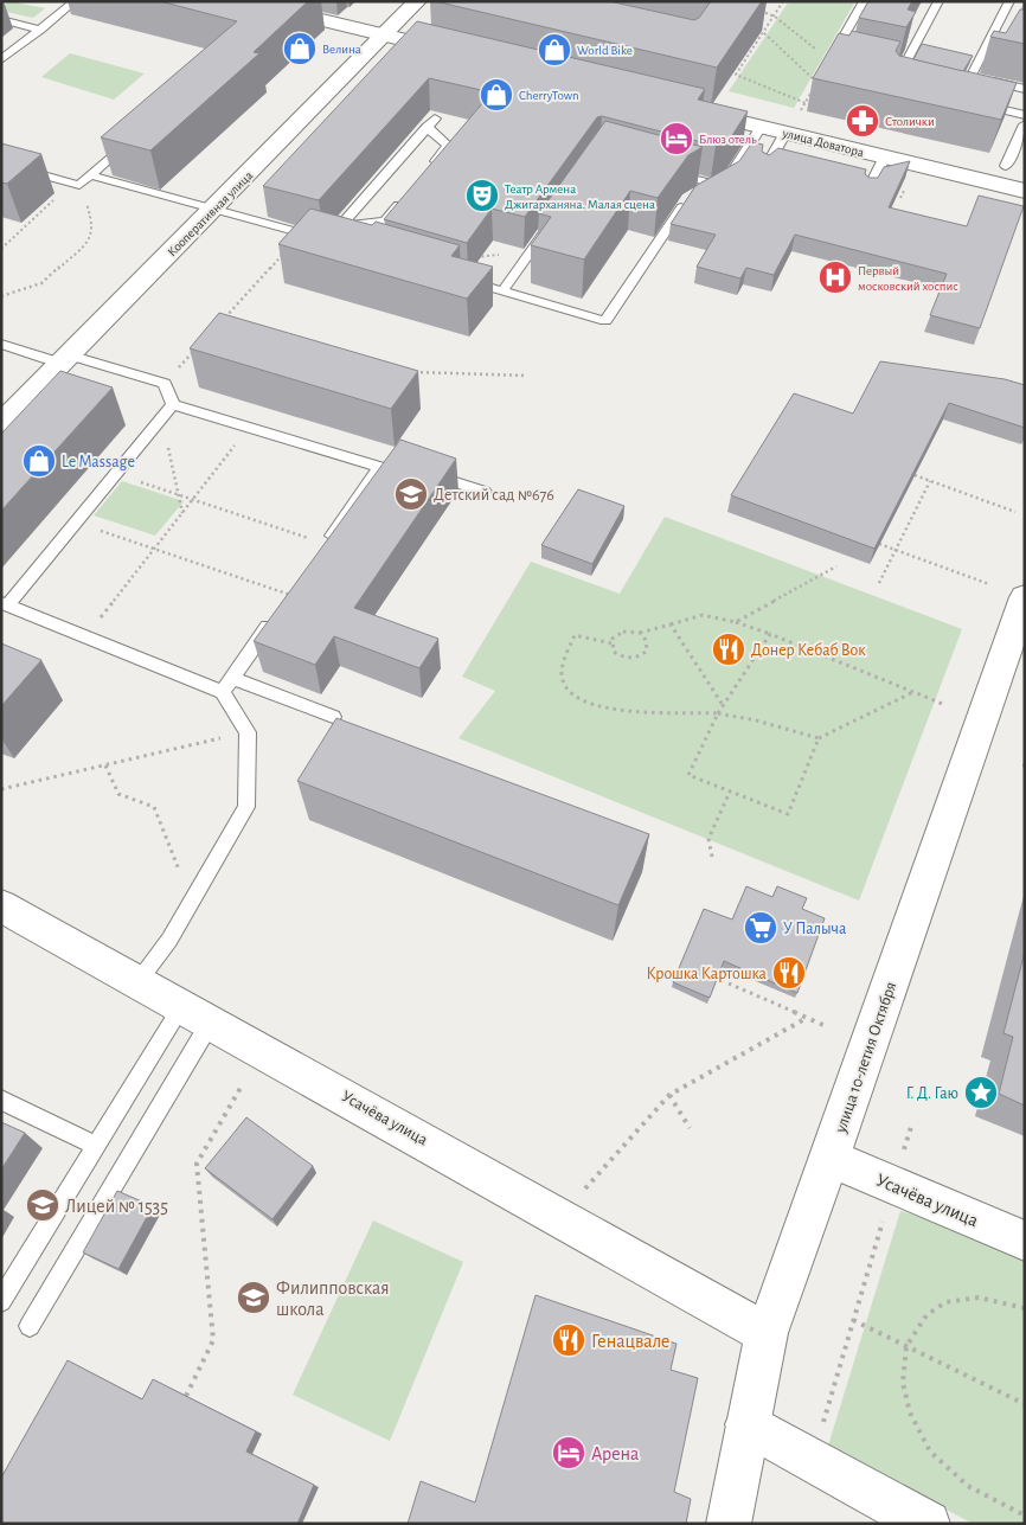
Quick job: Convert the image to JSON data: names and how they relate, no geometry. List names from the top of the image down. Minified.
{"streets":{"street":["улица Доватора","Кооперативная улица","улица 10-летия Октября","Усачёва улица"]},"crossings":[["улица 10-летия Октября","Усачёва улица"]],"places":{"shop":["Велина","World Bike","CherryTown","Le Massage"],"pharmacy":["Столички"],"hotel":["Блюз отель","Арена"],"theatre":["Театр Армена Джигарханяна. Малая сцена"],"hospital":["Первый московский хоспис"],"school or university":["Детский сад №676","Лицей № 1535","Филипповская школа"],"restaurant":["Донер Кебаб Вок","Крошка Картошка","Генацвале"],"supermarket":["У Палыча"],"place":["Г. Д. Гаю"]}}
